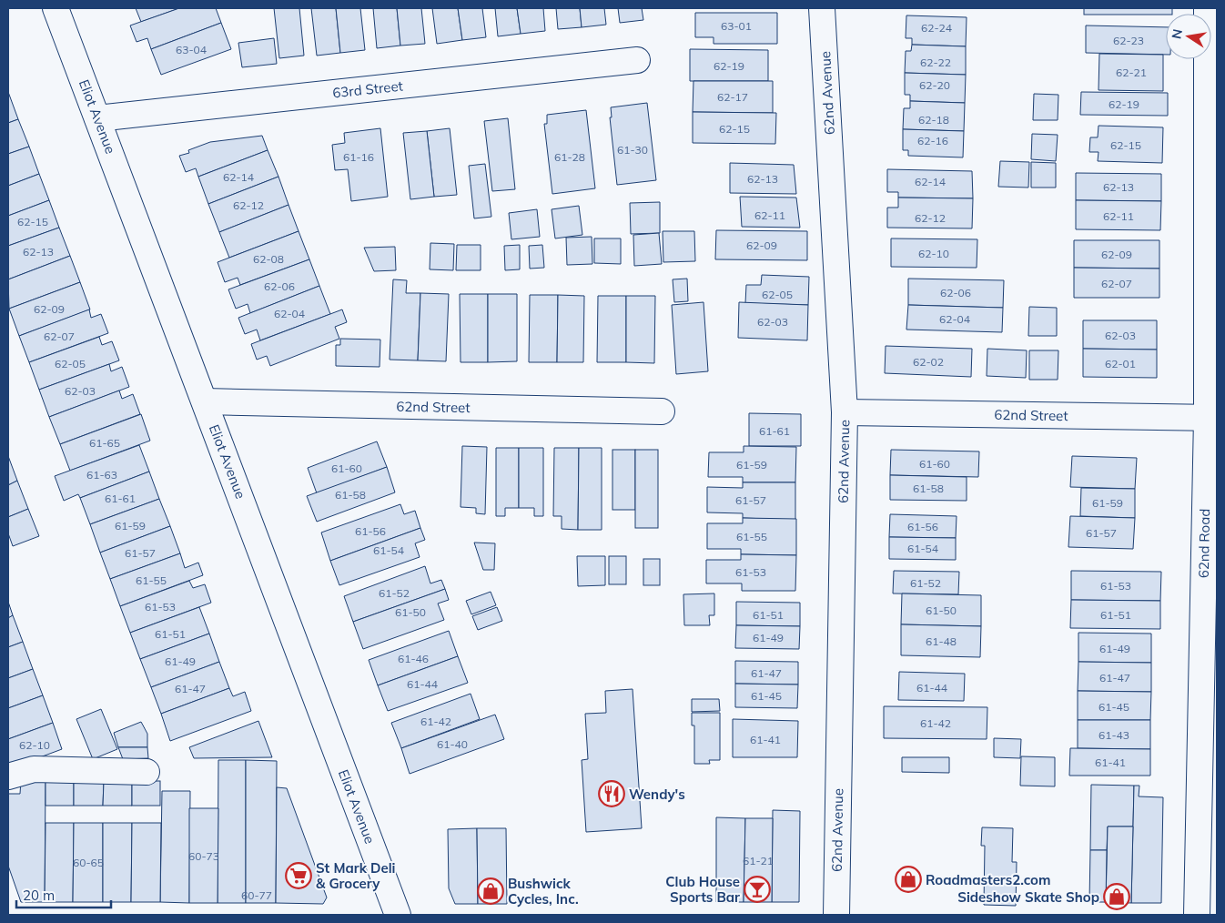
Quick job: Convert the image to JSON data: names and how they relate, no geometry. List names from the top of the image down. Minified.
{"streets":{"street":["63rd Street","62nd Avenue","Eliot Avenue","62nd Street","62nd Road"]},"crossings":[["63rd Street","Eliot Avenue"],["62nd Avenue","62nd Street"],["Eliot Avenue","62nd Street"],["62nd Street","62nd Road"]],"places":{"restaurant":["Wendy's"],"supermarket":["St Mark Deli & Grocery"],"shop":["Roadmasters2.com","Bushwick Cycles, Inc.","Sideshow Skate Shop"],"bar":["Club House Sports Bar"]},"house_numbers":["63-01","62-24","62-23","63-04","62-22","62-19","62-21","62-20","62-17","62-19","62-18","62-15","62-16","62-15","61-30","61-16","61-28","62-14","62-13","62-14","62-13","62-12","62-11","62-11","62-12","62-15","62-09","62-13","62-10","62-09","62-08","62-07","62-06","62-06","62-05","62-09","62-04","62-04","62-03","62-03","62-07","62-02","62-05","62-01","62-03","61-61","61-65","61-60","61-59","61-60","61-63","61-58","61-58","61-61","61-57","61-59","61-59","61-56","61-56","61-57","61-55","61-54","61-54","61-57","61-53","61-55","61-52","61-53","61-52","61-53","61-50","61-50","61-51","61-51","61-51","61-49","61-48","61-49","61-46","61-49","61-47","61-47","61-44","61-44","61-47","61-45","61-45","61-42","61-42","61-43","61-41","61-40","62-10","61-41","60-73","61-21","60-65","60-77"],"scale_bar":"20 m","north":"left"}
